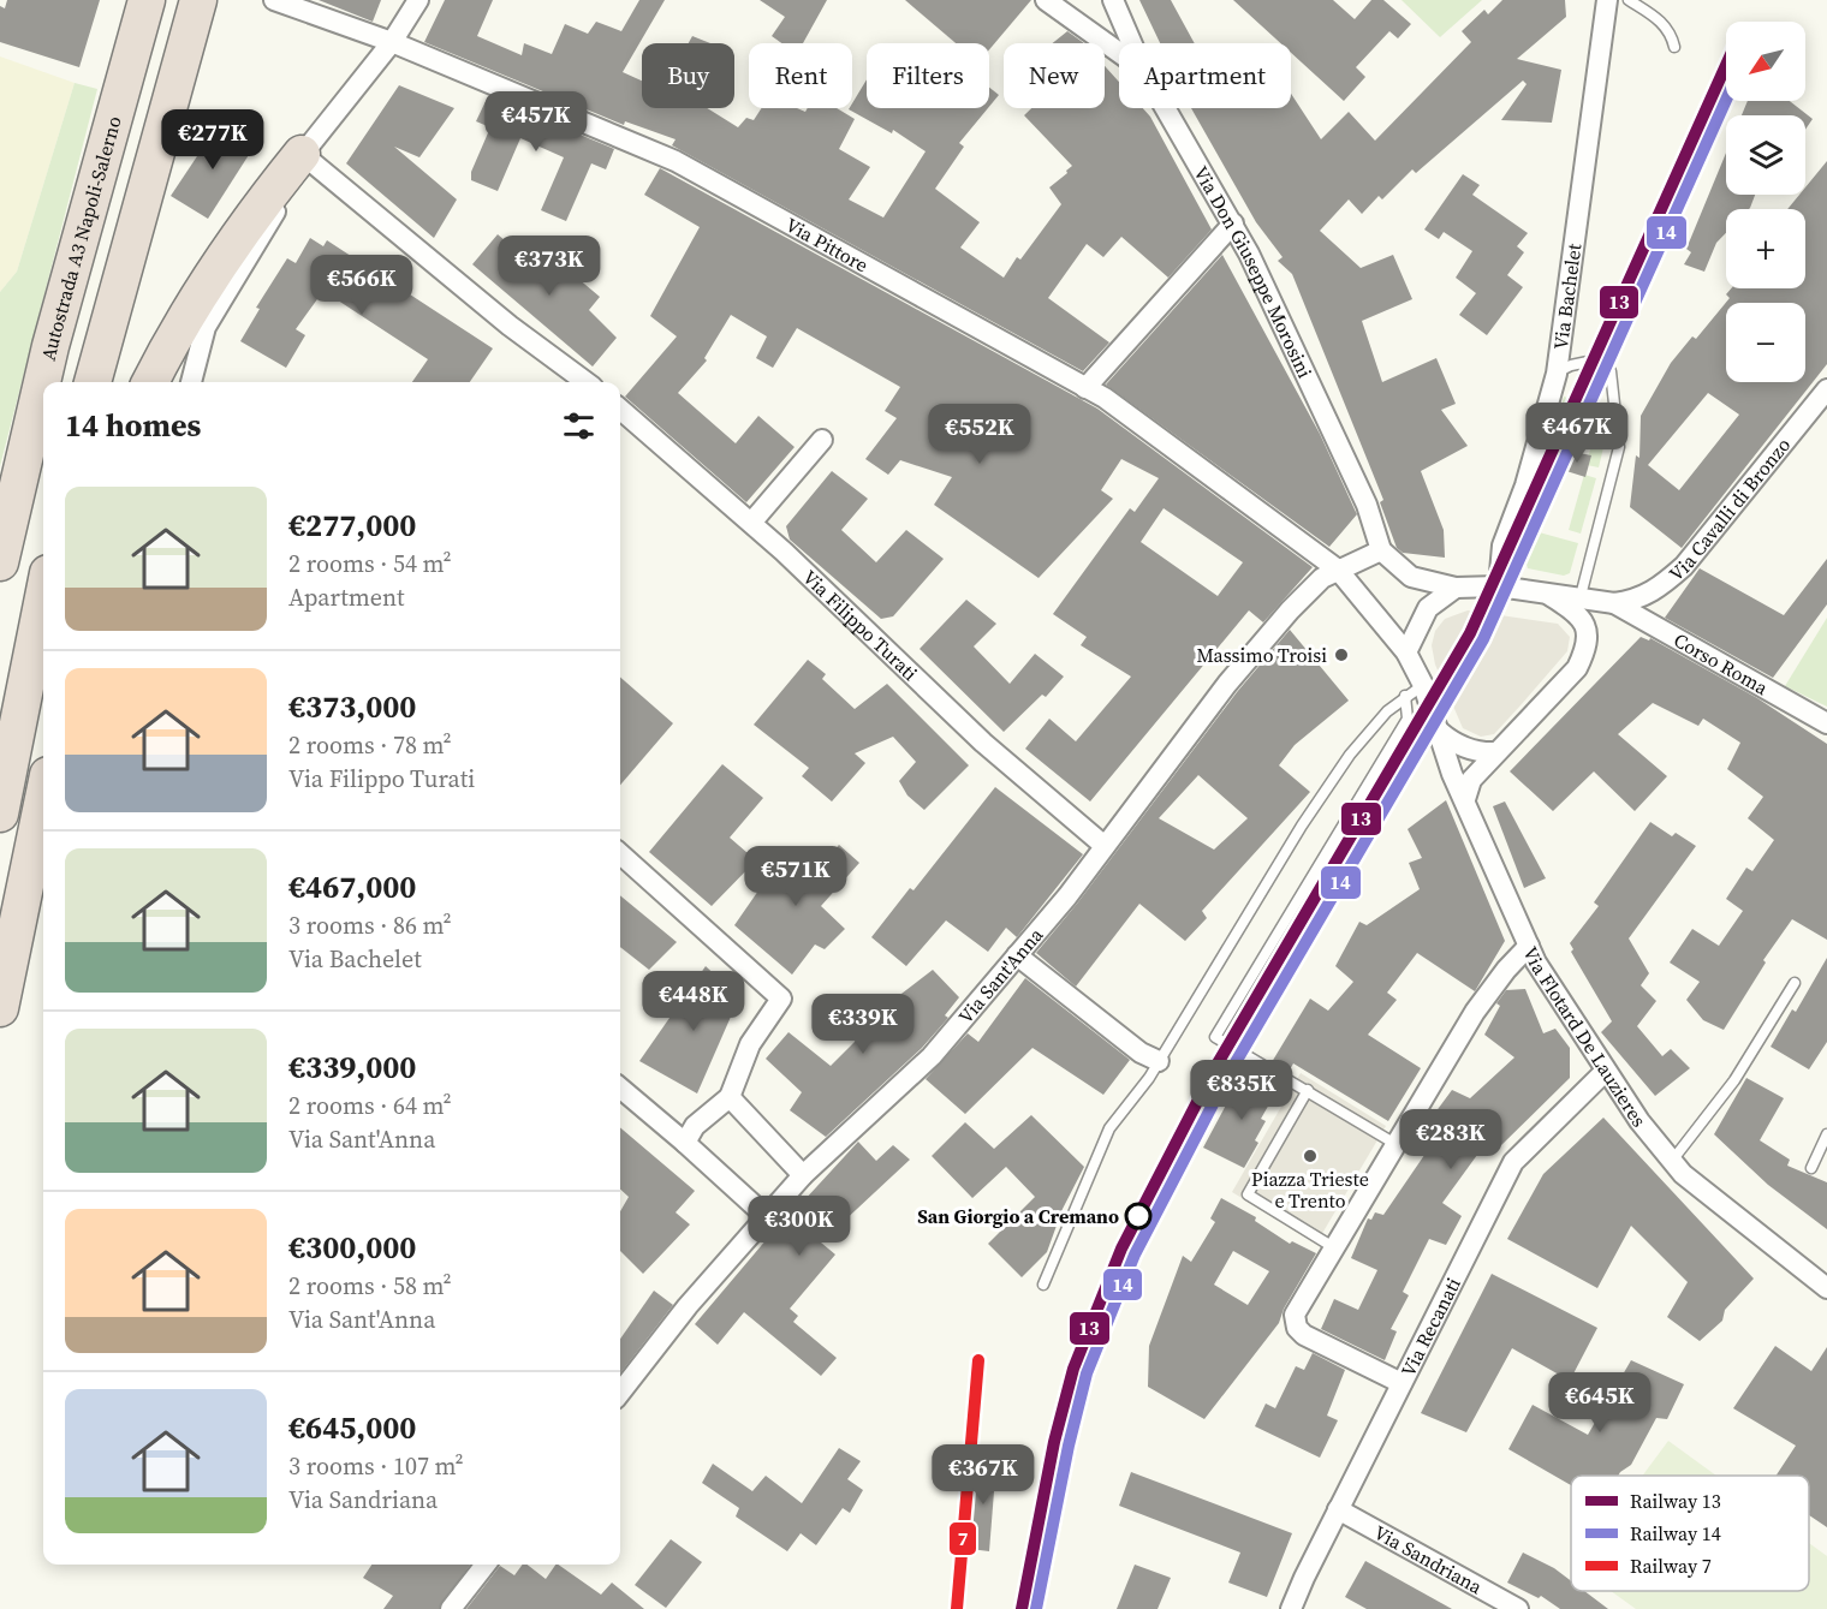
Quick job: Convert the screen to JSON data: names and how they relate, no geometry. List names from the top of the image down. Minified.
{"streets":{"highway":["Autostrada A3 Napoli-Salerno"],"street":["Via Pittore","Via Don Giuseppe Morosini","Via Bachelet","Via Cavalli di Bronzo","Via Filippo Turati","Corso Roma","Via Sant'Anna","Via Flotard De Lauzieres","Via Recanati","Via Sandriana"]},"crossings":[["Via Pittore","Via Bachelet"],["Via Pittore","Via Sant'Anna"],["Via Pittore","Via Flotard De Lauzieres"],["Via Don Giuseppe Morosini","Via Sant'Anna"],["Via Bachelet","Via Flotard De Lauzieres"],["Via Cavalli di Bronzo","Corso Roma"],["Via Filippo Turati","Via Sant'Anna"],["Via Flotard De Lauzieres","Via Recanati"],["Via Recanati","Via Sandriana"]],"places":["Massimo Troisi","Piazza Trieste e Trento","San Giorgio a Cremano"],"lines":["rail line 13","rail line 14","rail line 7"],"legend":["Railway 13","Railway 14","Railway 7"],"north":"bottom left","page":{"map_buttons":["+","−"],"chip":["Buy","Rent","Filters","New","Apartment"],"price":["€457K","€277K","€373K","€566K","€467K","€552K","€571K","€448K","€339K","€835K","€283K","€300K","€645K","€367K"],"heading":"14 homes","list":[{"name":"€277,000","note":"2 rooms · 54 m² · Apartment"},{"name":"€373,000","note":"2 rooms · 78 m² · Via Filippo Turati"},{"name":"€467,000","note":"3 rooms · 86 m² · Via Bachelet"},{"name":"€339,000","note":"2 rooms · 64 m² · Via Sant'Anna"},{"name":"€300,000","note":"2 rooms · 58 m² · Via Sant'Anna"},{"name":"€645,000","note":"3 rooms · 107 m² · Via Sandriana"}]}}
